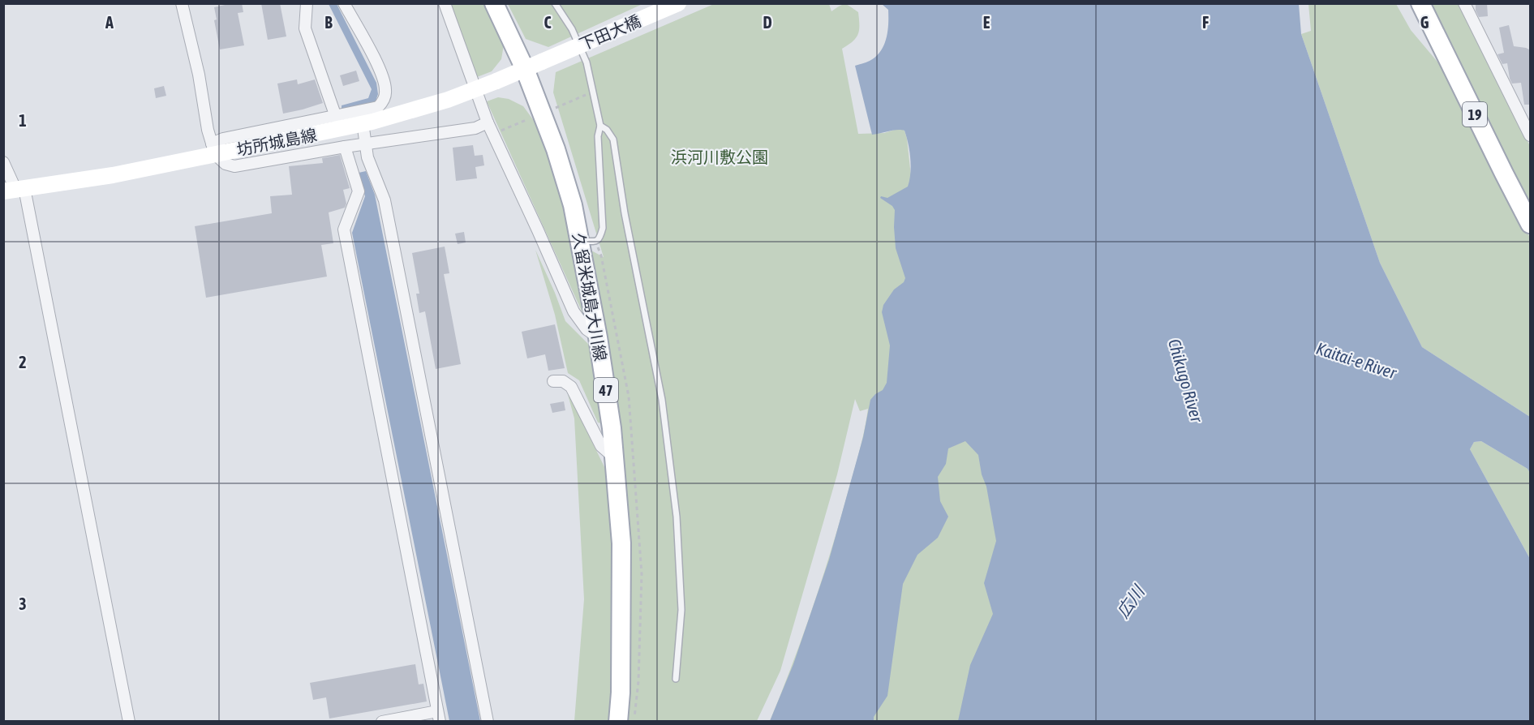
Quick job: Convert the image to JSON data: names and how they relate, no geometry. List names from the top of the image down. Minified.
{"streets":{"main road":["下田大橋","19","坊所城島線","久留米城島大川線","47"]},"crossings":[["下田大橋","坊所城島線"],["下田大橋","久留米城島大川線"],["坊所城島線","久留米城島大川線"]],"water":["Kaitai-e River","Chikugo River","広川"],"parks":["浜河川敷公園"],"grid":{"columns":["A","B","C","D","E","F","G"],"rows":["1","2","3"]}}
